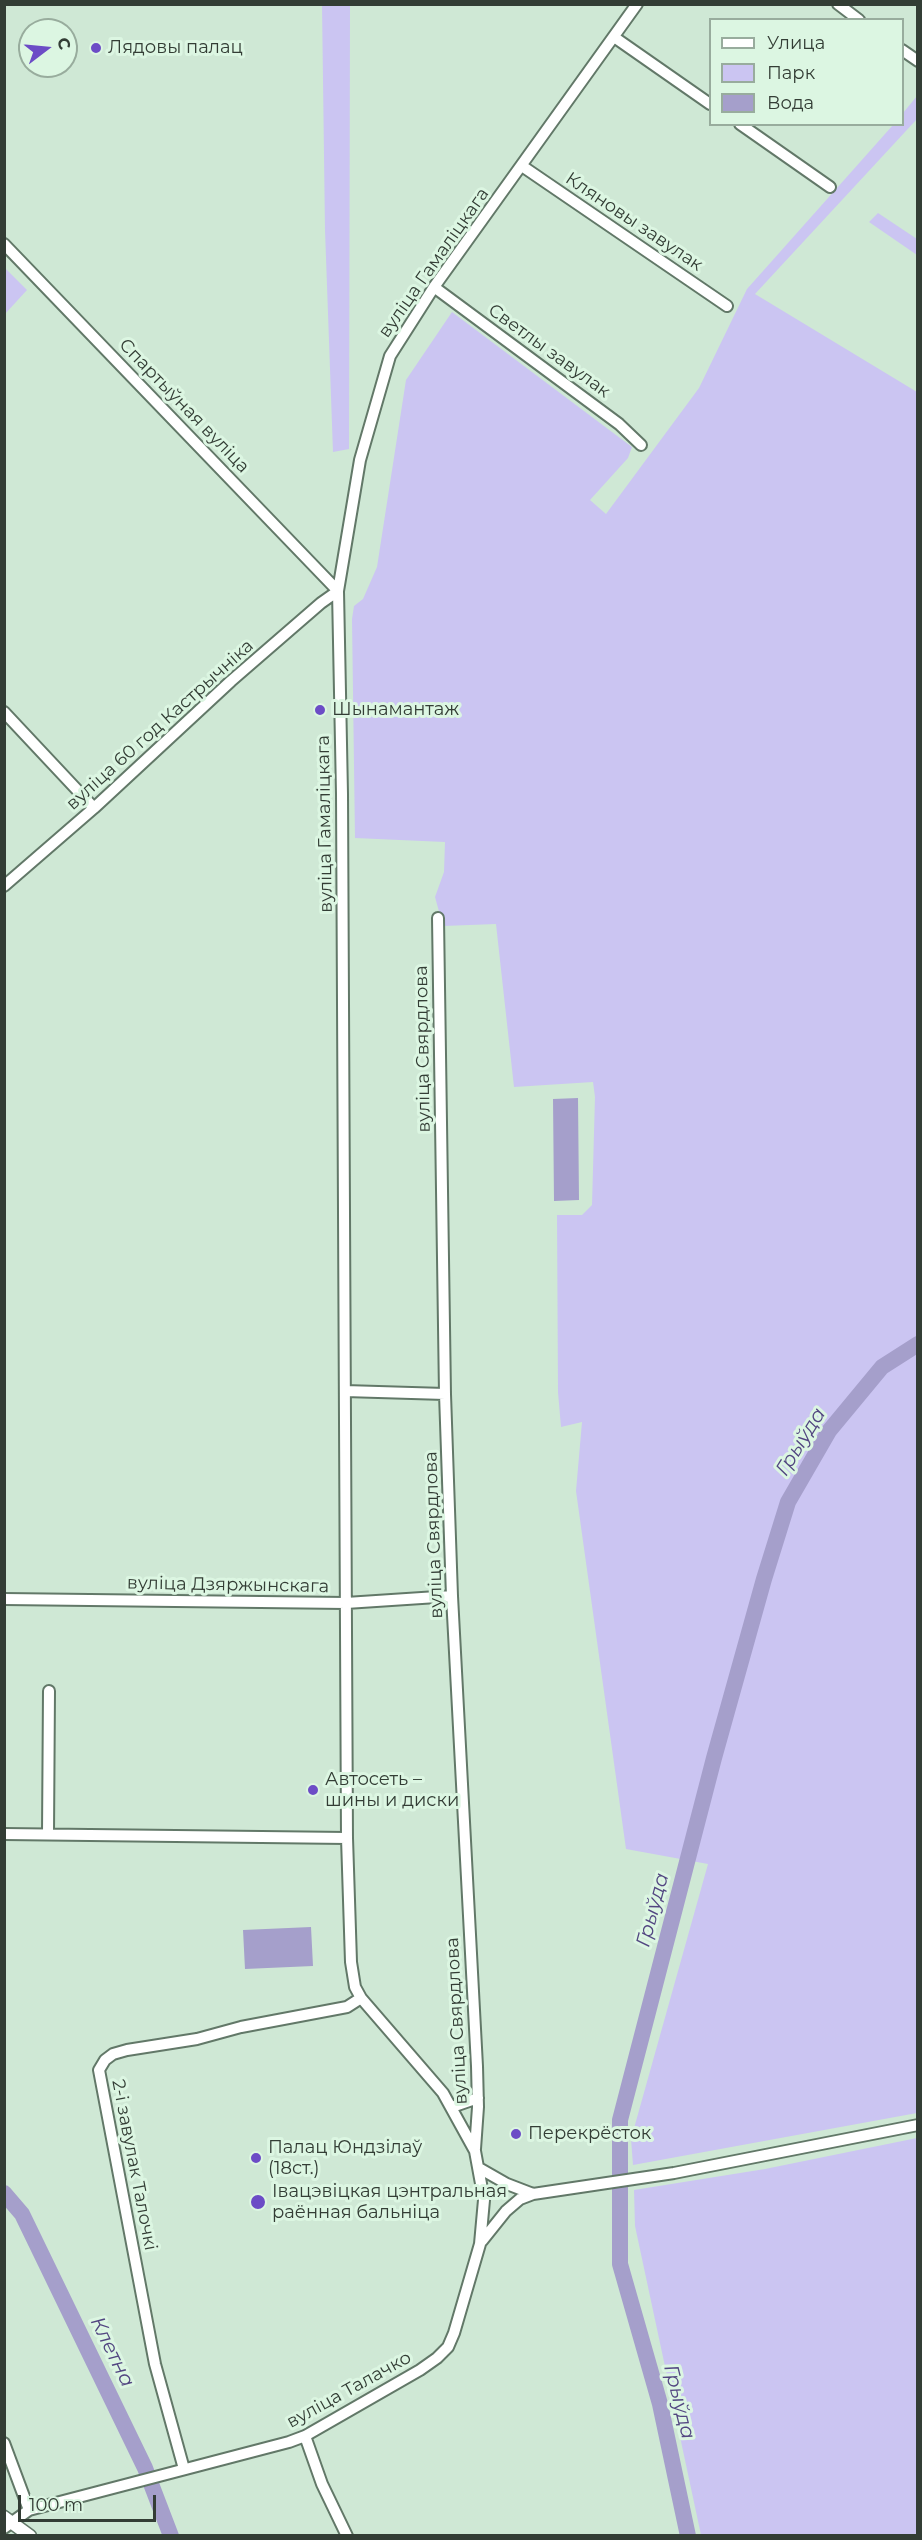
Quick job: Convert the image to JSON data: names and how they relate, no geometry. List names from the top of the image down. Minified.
{"streets":{"street":["Кляновы завулак","вуліца Гамаліцкага","Светлы завулак","Спартыўная вуліца","вуліца 60 год Кастрычніка","вуліца Свярдлова","вуліца Дзяржынскага","2-і завулак Талочкі","вуліца Талачко"]},"crossings":[["Кляновы завулак","вуліца Гамаліцкага"],["вуліца Гамаліцкага","Светлы завулак"],["вуліца Гамаліцкага","Спартыўная вуліца"],["вуліца Гамаліцкага","вуліца 60 год Кастрычніка"],["вуліца Гамаліцкага","вуліца Свярдлова"],["Спартыўная вуліца","вуліца 60 год Кастрычніка"],["вуліца Свярдлова","вуліца Дзяржынскага"],["вуліца Свярдлова","2-і завулак Талочкі"],["вуліца Свярдлова","вуліца Талачко"],["2-і завулак Талочкі","вуліца Талачко"]],"water":["Грыўда","Клетна"],"places":["Лядовы палац","Шынамантаж","Автосеть – шины и диски","Перекрёсток","Палац Юндзілаў (18ст.)","Івацэвіцкая цэнтральная раённая бальніца"],"legend":["Улица","Парк","Вода"],"scale_bar":"100 m","north":"right"}
